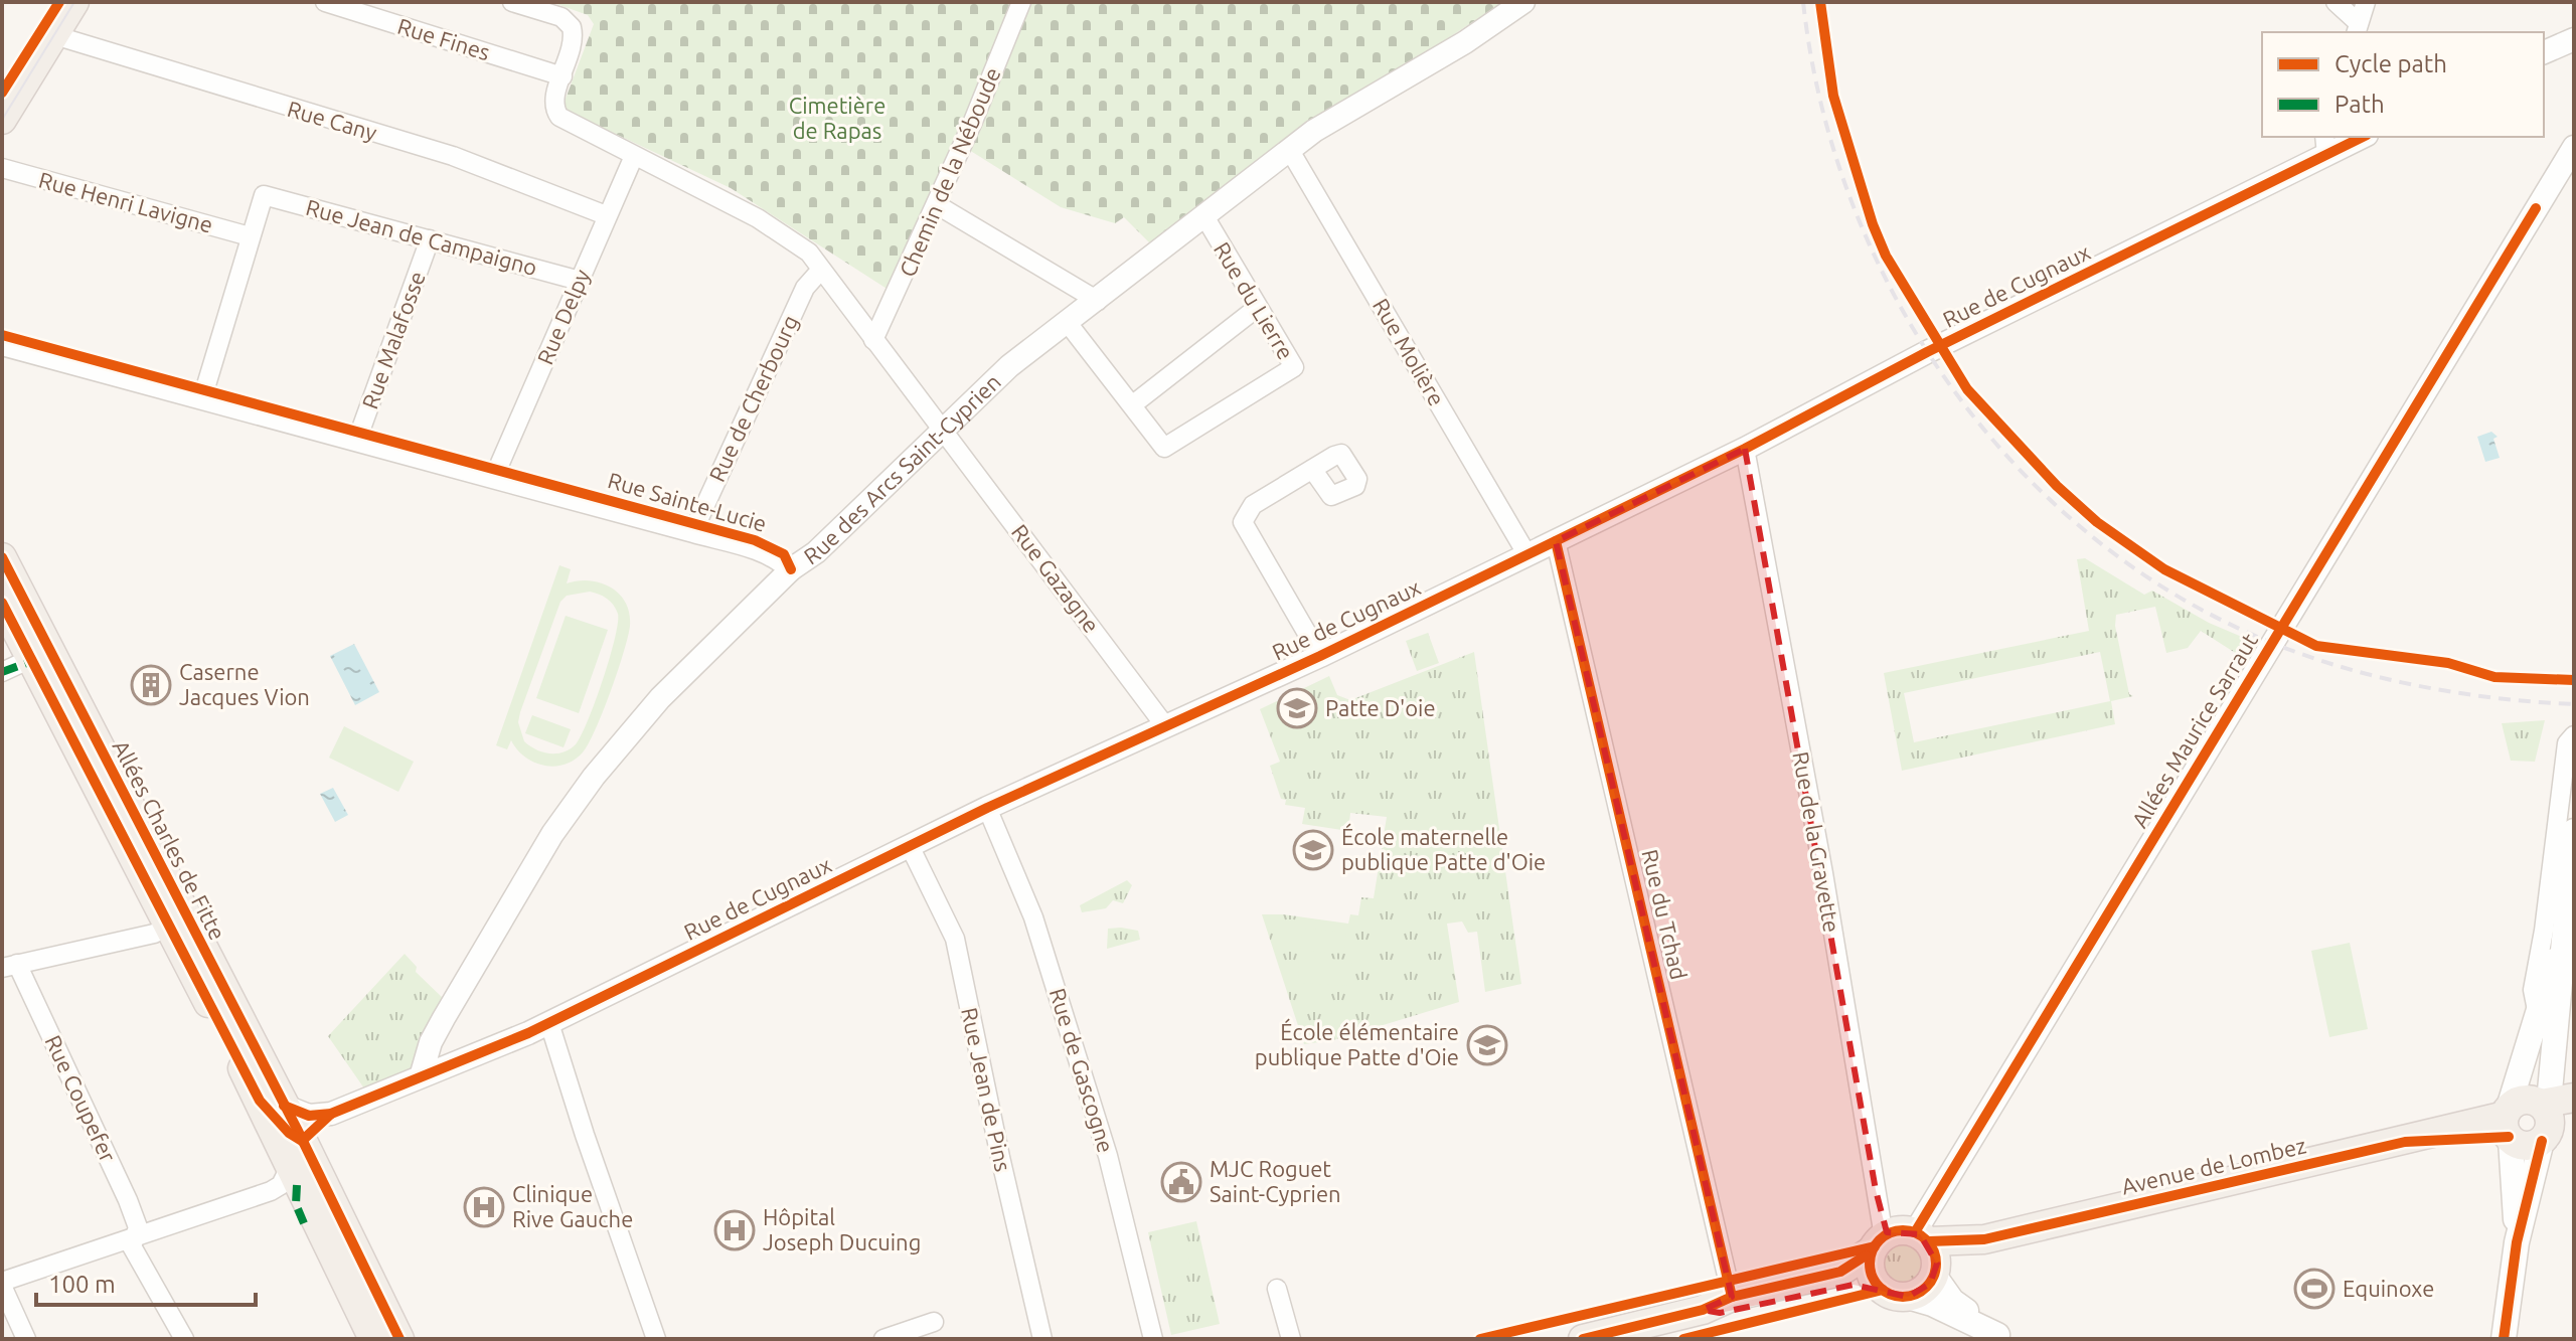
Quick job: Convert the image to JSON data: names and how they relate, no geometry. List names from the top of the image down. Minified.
{"streets":{"main road":["Allées Charles de Fitte","Avenue de Lombez"],"street":["Rue Fines","Rue Cany","Chemin de la Néboude","Rue Henri Lavigne","Rue Jean de Campaigno","Rue de Cugnaux","Rue du Lierre","Rue Delpy","Rue Malafosse","Rue Molière","Rue de Cherbourg","Rue des Arcs Saint-Cyprien","Rue Sainte-Lucie","Rue Gazagne","Allées Maurice Sarraut","Rue de la Gravette","Rue du Tchad","Rue de Gascogne","Rue Jean de Pins","Rue Coupefer"]},"crossings":[["Rue Fines","Rue Gazagne"],["Rue Cany","Rue Delpy"],["Chemin de la Néboude","Rue Gazagne"],["Rue Henri Lavigne","Rue Jean de Campaigno"],["Rue Jean de Campaigno","Rue Delpy"],["Rue Jean de Campaigno","Rue Malafosse"],["Rue de Cugnaux","Rue Molière"],["Rue de Cugnaux","Rue des Arcs Saint-Cyprien"],["Rue de Cugnaux","Rue Gazagne"],["Rue de Cugnaux","Allées Charles de Fitte"],["Rue de Cugnaux","Rue de la Gravette"],["Rue de Cugnaux","Rue du Tchad"],["Rue de Cugnaux","Rue de Gascogne"],["Rue de Cugnaux","Rue Jean de Pins"],["Rue du Lierre","Rue des Arcs Saint-Cyprien"],["Rue Delpy","Rue Sainte-Lucie"],["Rue Delpy","Rue Gazagne"],["Rue Malafosse","Rue Sainte-Lucie"],["Rue Molière","Rue des Arcs Saint-Cyprien"],["Rue de Cherbourg","Rue Sainte-Lucie"],["Rue de Cherbourg","Rue Gazagne"],["Rue des Arcs Saint-Cyprien","Rue Sainte-Lucie"],["Rue des Arcs Saint-Cyprien","Rue Gazagne"],["Allées Maurice Sarraut","Rue de la Gravette"],["Allées Maurice Sarraut","Avenue de Lombez"],["Rue de la Gravette","Avenue de Lombez"]],"parks":["Cimetière de Rapas"],"places":{"building":["Caserne Jacques Vion"],"school or university":["Patte D'oie","École maternelle publique Patte d'Oie","École élémentaire publique Patte d'Oie"],"public building":["MJC Roguet Saint-Cyprien"],"hospital":["Clinique Rive Gauche","Hôpital Joseph Ducuing"],"sports":["Equinoxe"]},"legend":["Cycle path","Path"],"scale_bar":"100 m"}
